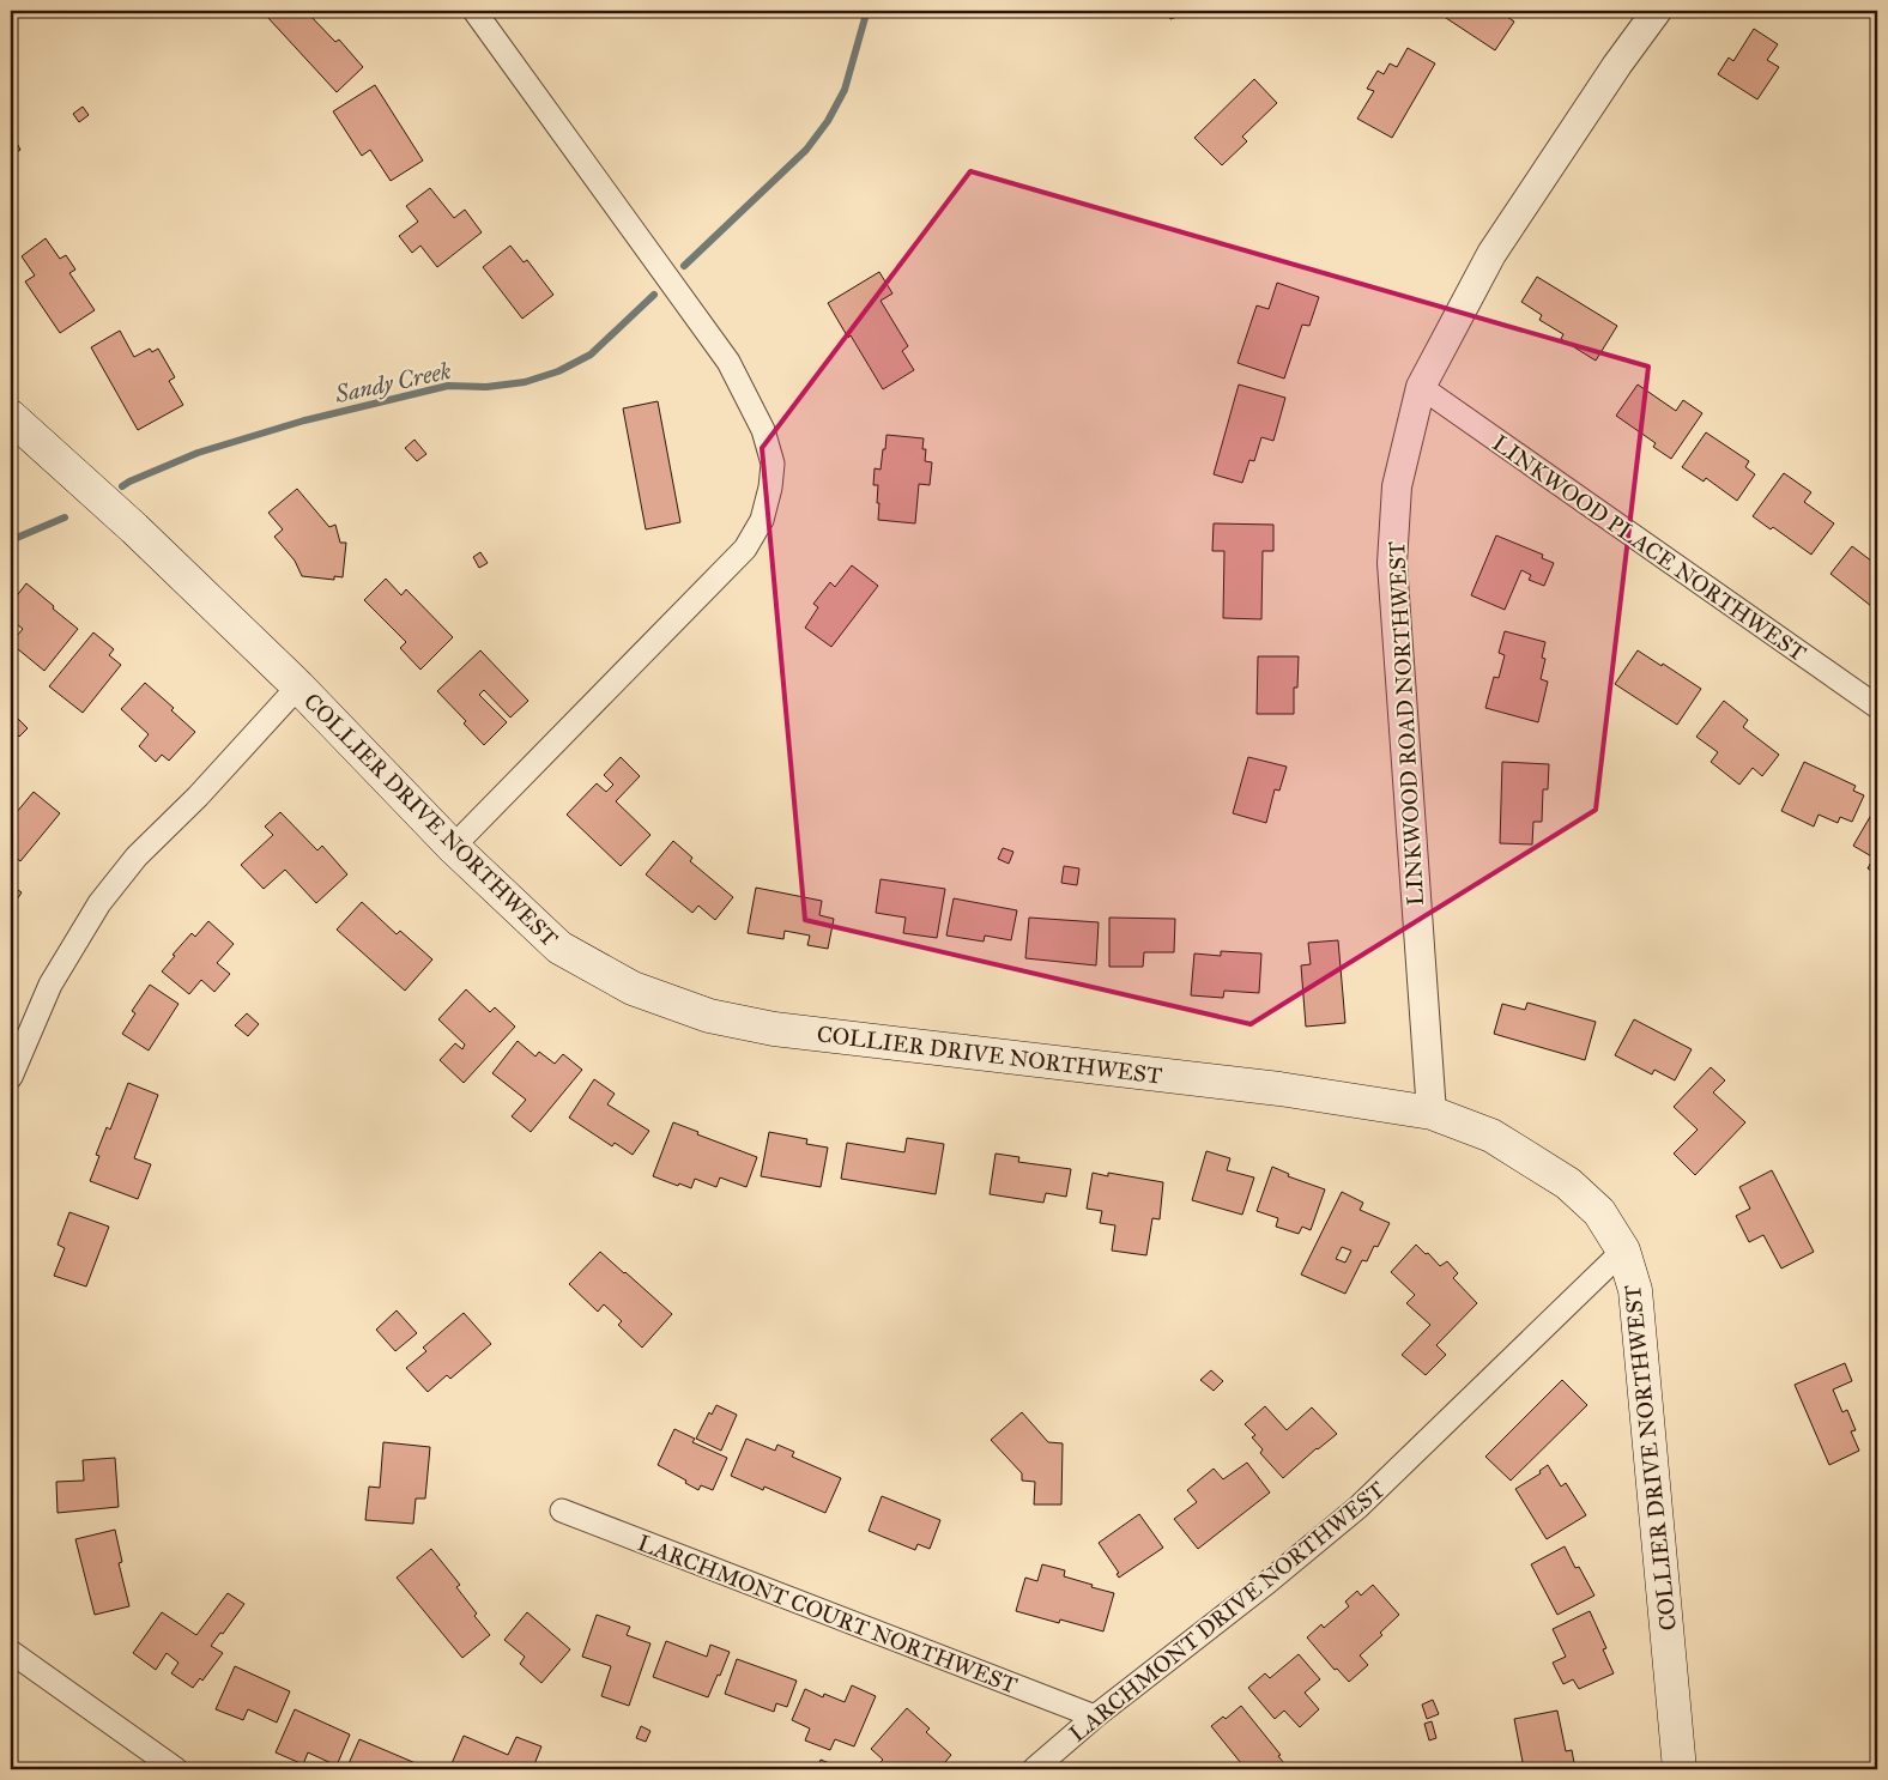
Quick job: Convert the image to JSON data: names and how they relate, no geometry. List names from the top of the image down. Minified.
{"streets":{"main road":["COLLIER DRIVE NORTHWEST"],"street":["LINKWOOD PLACE NORTHWEST","LINKWOOD ROAD NORTHWEST","LARCHMONT DRIVE NORTHWEST","LARCHMONT COURT NORTHWEST"]},"crossings":[["LINKWOOD PLACE NORTHWEST","LINKWOOD ROAD NORTHWEST"],["LINKWOOD ROAD NORTHWEST","COLLIER DRIVE NORTHWEST"],["COLLIER DRIVE NORTHWEST","LARCHMONT DRIVE NORTHWEST"],["LARCHMONT DRIVE NORTHWEST","LARCHMONT COURT NORTHWEST"]],"water":["Sandy Creek"]}
